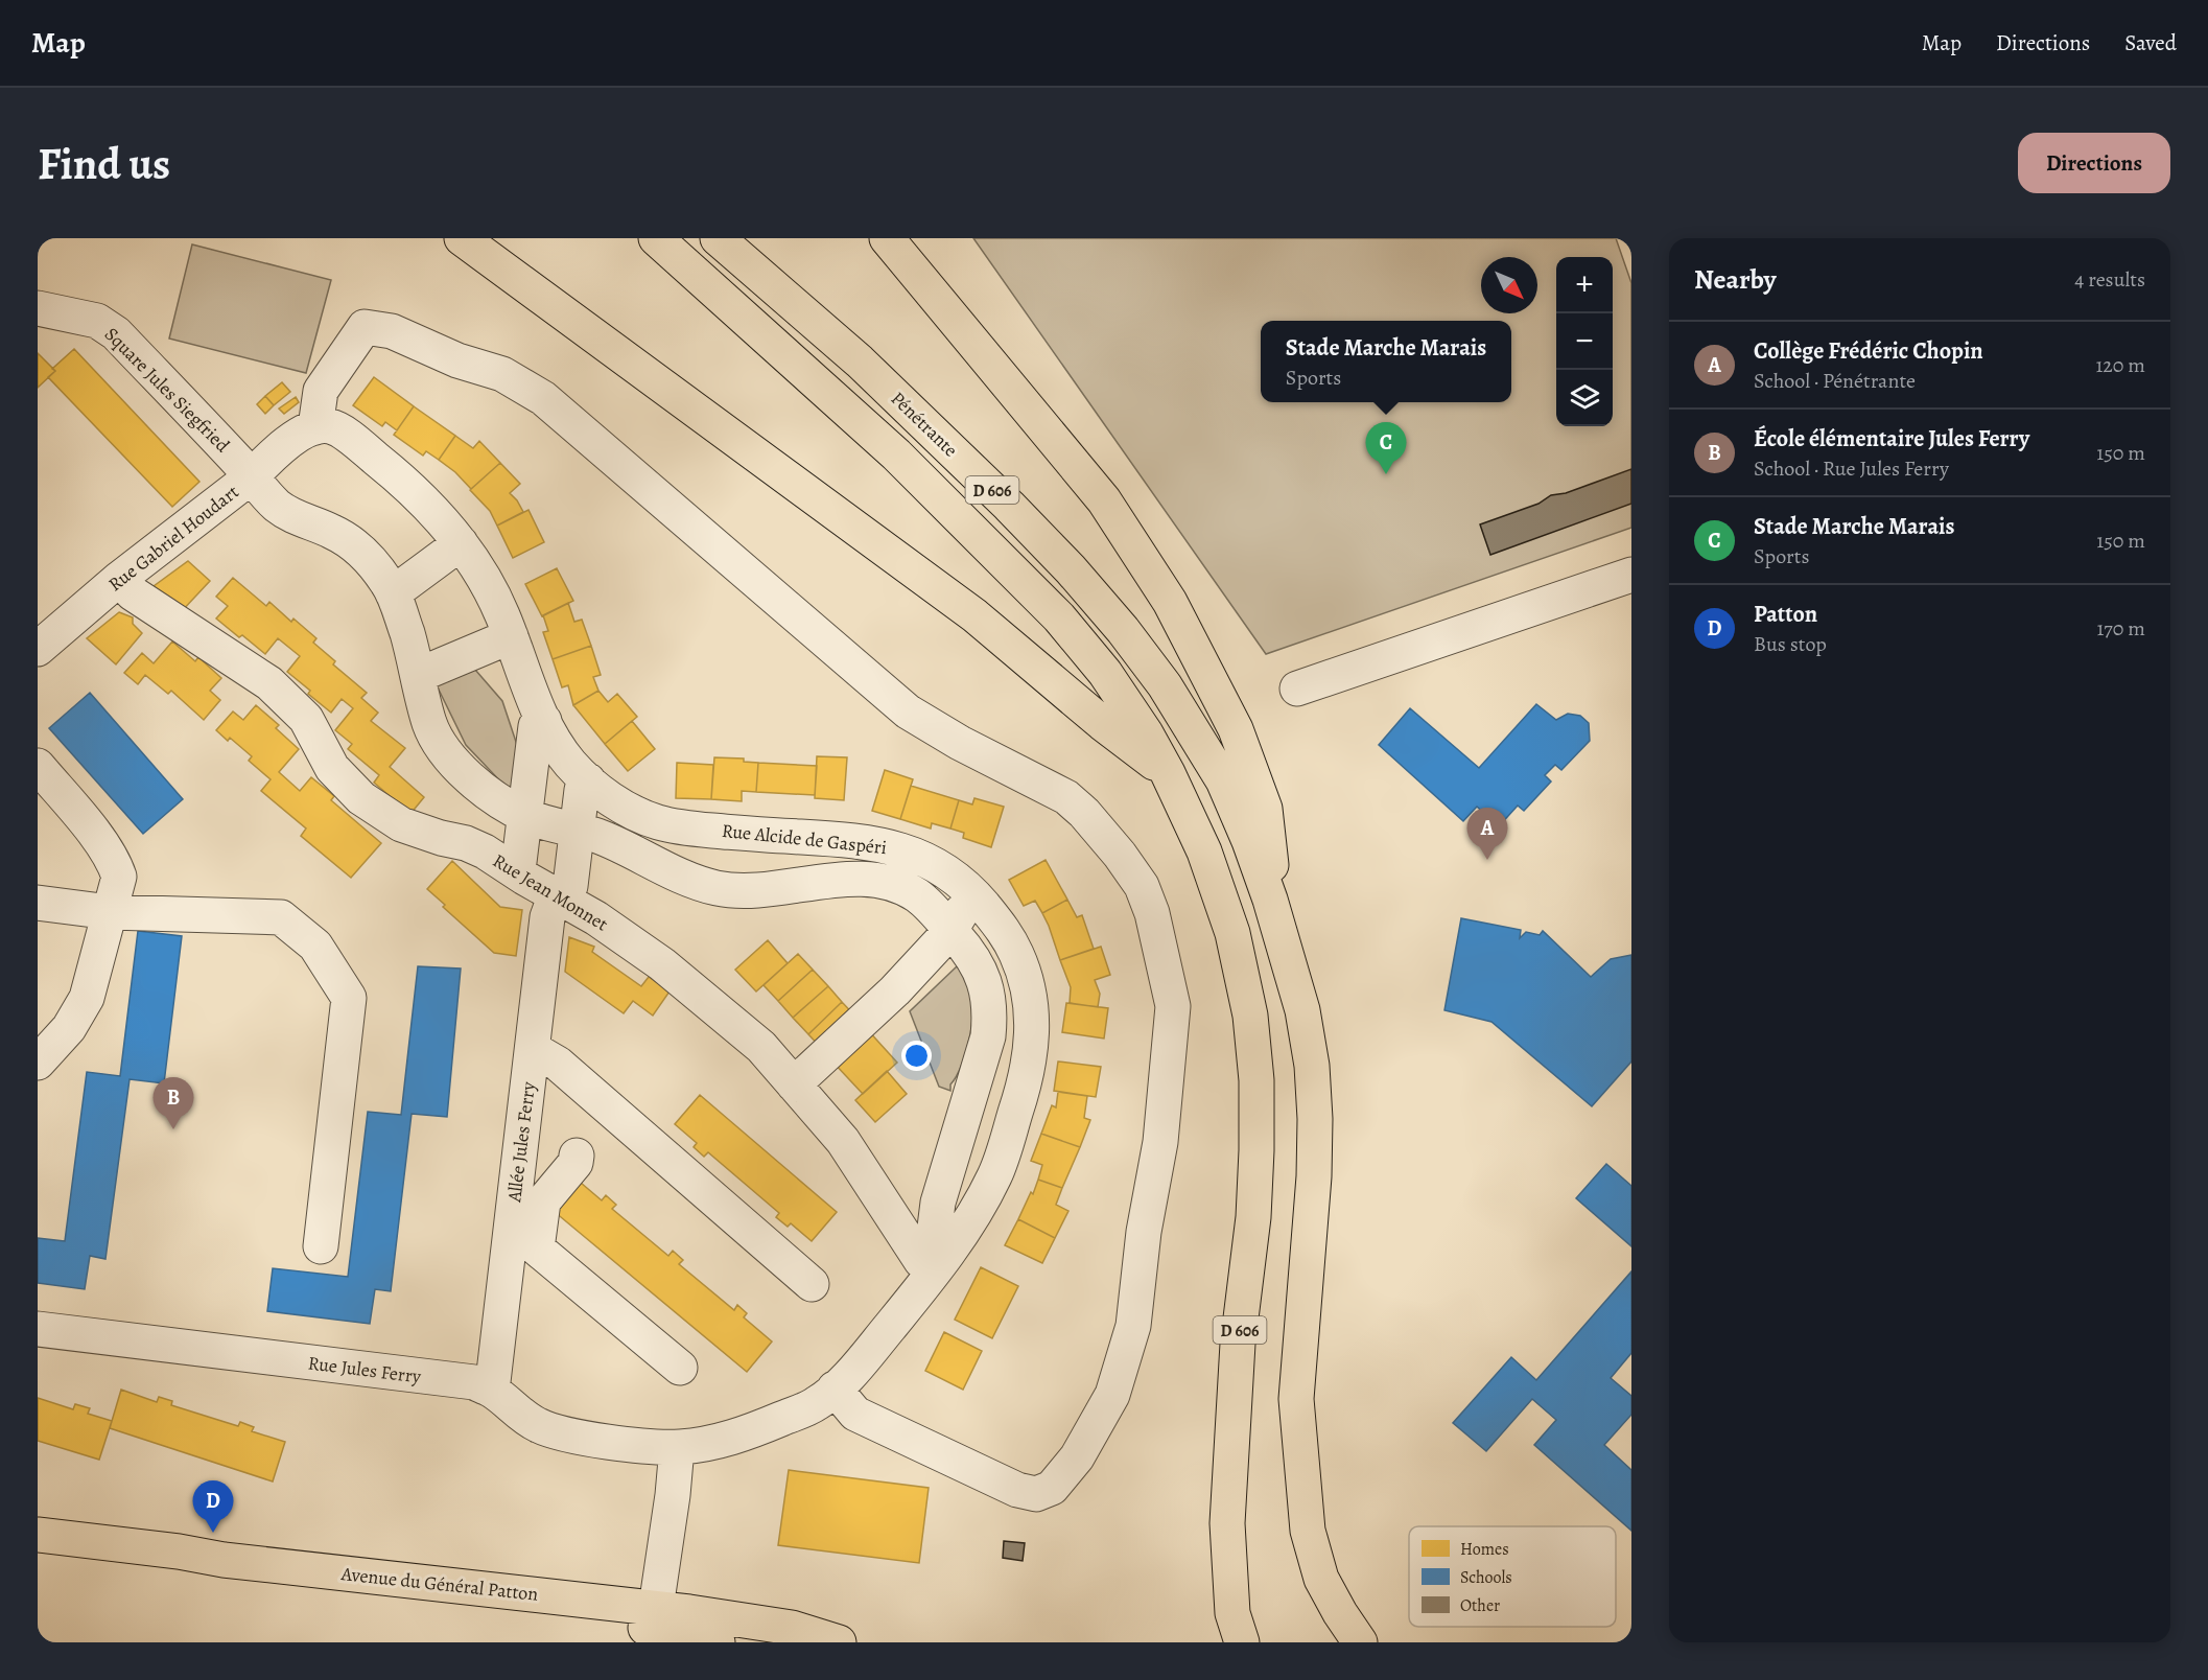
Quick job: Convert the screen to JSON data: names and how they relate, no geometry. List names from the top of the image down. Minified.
{"streets":{"main road":["Pénétrante","D 606","Avenue du Général Patton"],"street":["Square Jules Siegfried","Rue Gabriel Houdart","Rue Alcide de Gaspéri","Rue Jean Monnet","Allée Jules Ferry","Rue Jules Ferry"]},"crossings":[["Square Jules Siegfried","Rue Gabriel Houdart"],["Square Jules Siegfried","Rue Alcide de Gaspéri"],["Square Jules Siegfried","Rue Jean Monnet"],["Pénétrante","D 606"],["Rue Gabriel Houdart","Rue Alcide de Gaspéri"],["Rue Gabriel Houdart","Rue Jean Monnet"],["Rue Alcide de Gaspéri","Rue Jean Monnet"],["Rue Alcide de Gaspéri","Rue Jules Ferry"],["Rue Jean Monnet","Allée Jules Ferry"],["Allée Jules Ferry","Rue Jules Ferry"]],"legend":["Homes","Schools","Other"],"north":"bottom right","page":{"header":"Map","nav":["Map","Directions","Saved"],"buttons":"Directions","title":"Find us","heading":["Nearby","4 results"],"map_buttons":["+","−"],"list":[{"mark":"A","name":"Collège Frédéric Chopin","note":"School · Pénétrante","value":"120 m"},{"mark":"B","name":"École élémentaire Jules Ferry","note":"School · Rue Jules Ferry","value":"150 m"},{"mark":"C","name":"Stade Marche Marais","note":"Sports","value":"150 m"},{"mark":"D","name":"Patton","note":"Bus stop","value":"170 m"}],"popup":["Stade Marche Marais","Sports"],"pins":["C","A","B","D"]}}
